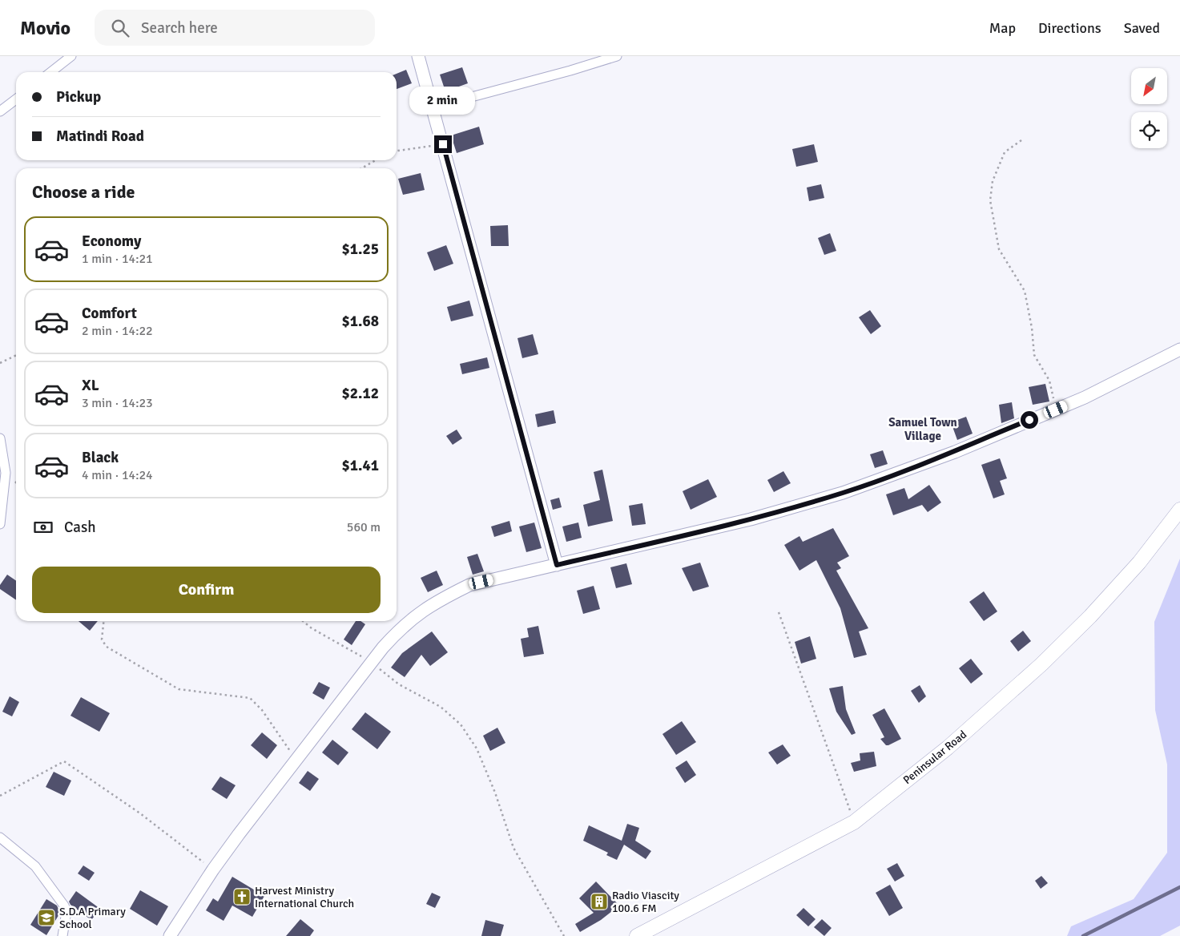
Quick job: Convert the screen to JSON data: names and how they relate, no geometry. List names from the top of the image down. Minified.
{"streets":{"main road":["Peninsular Road"]},"districts":["Samuel Town Village"],"places":{"church":["Harvest Ministry International Church"],"building":["Radio Viascity 100.6 FM"],"school or university":["S.D.A Primary School"]},"north":"bottom left","page":{"header":"Movio","search":"Search here","nav":["Map","Directions","Saved"],"banner":["Pickup","Matindi Road"],"bubble":"2 min","heading":"Choose a ride","list":[{"name":"Economy","note":"1 min · 14:21","value":"$1.25"},{"name":"Comfort","note":"2 min · 14:22","value":"$1.68"},{"name":"XL","note":"3 min · 14:23","value":"$2.12"},{"name":"Black","note":"4 min · 14:24","value":"$1.41"}],"pay":["Cash","560 m"],"buttons":"Confirm"}}
